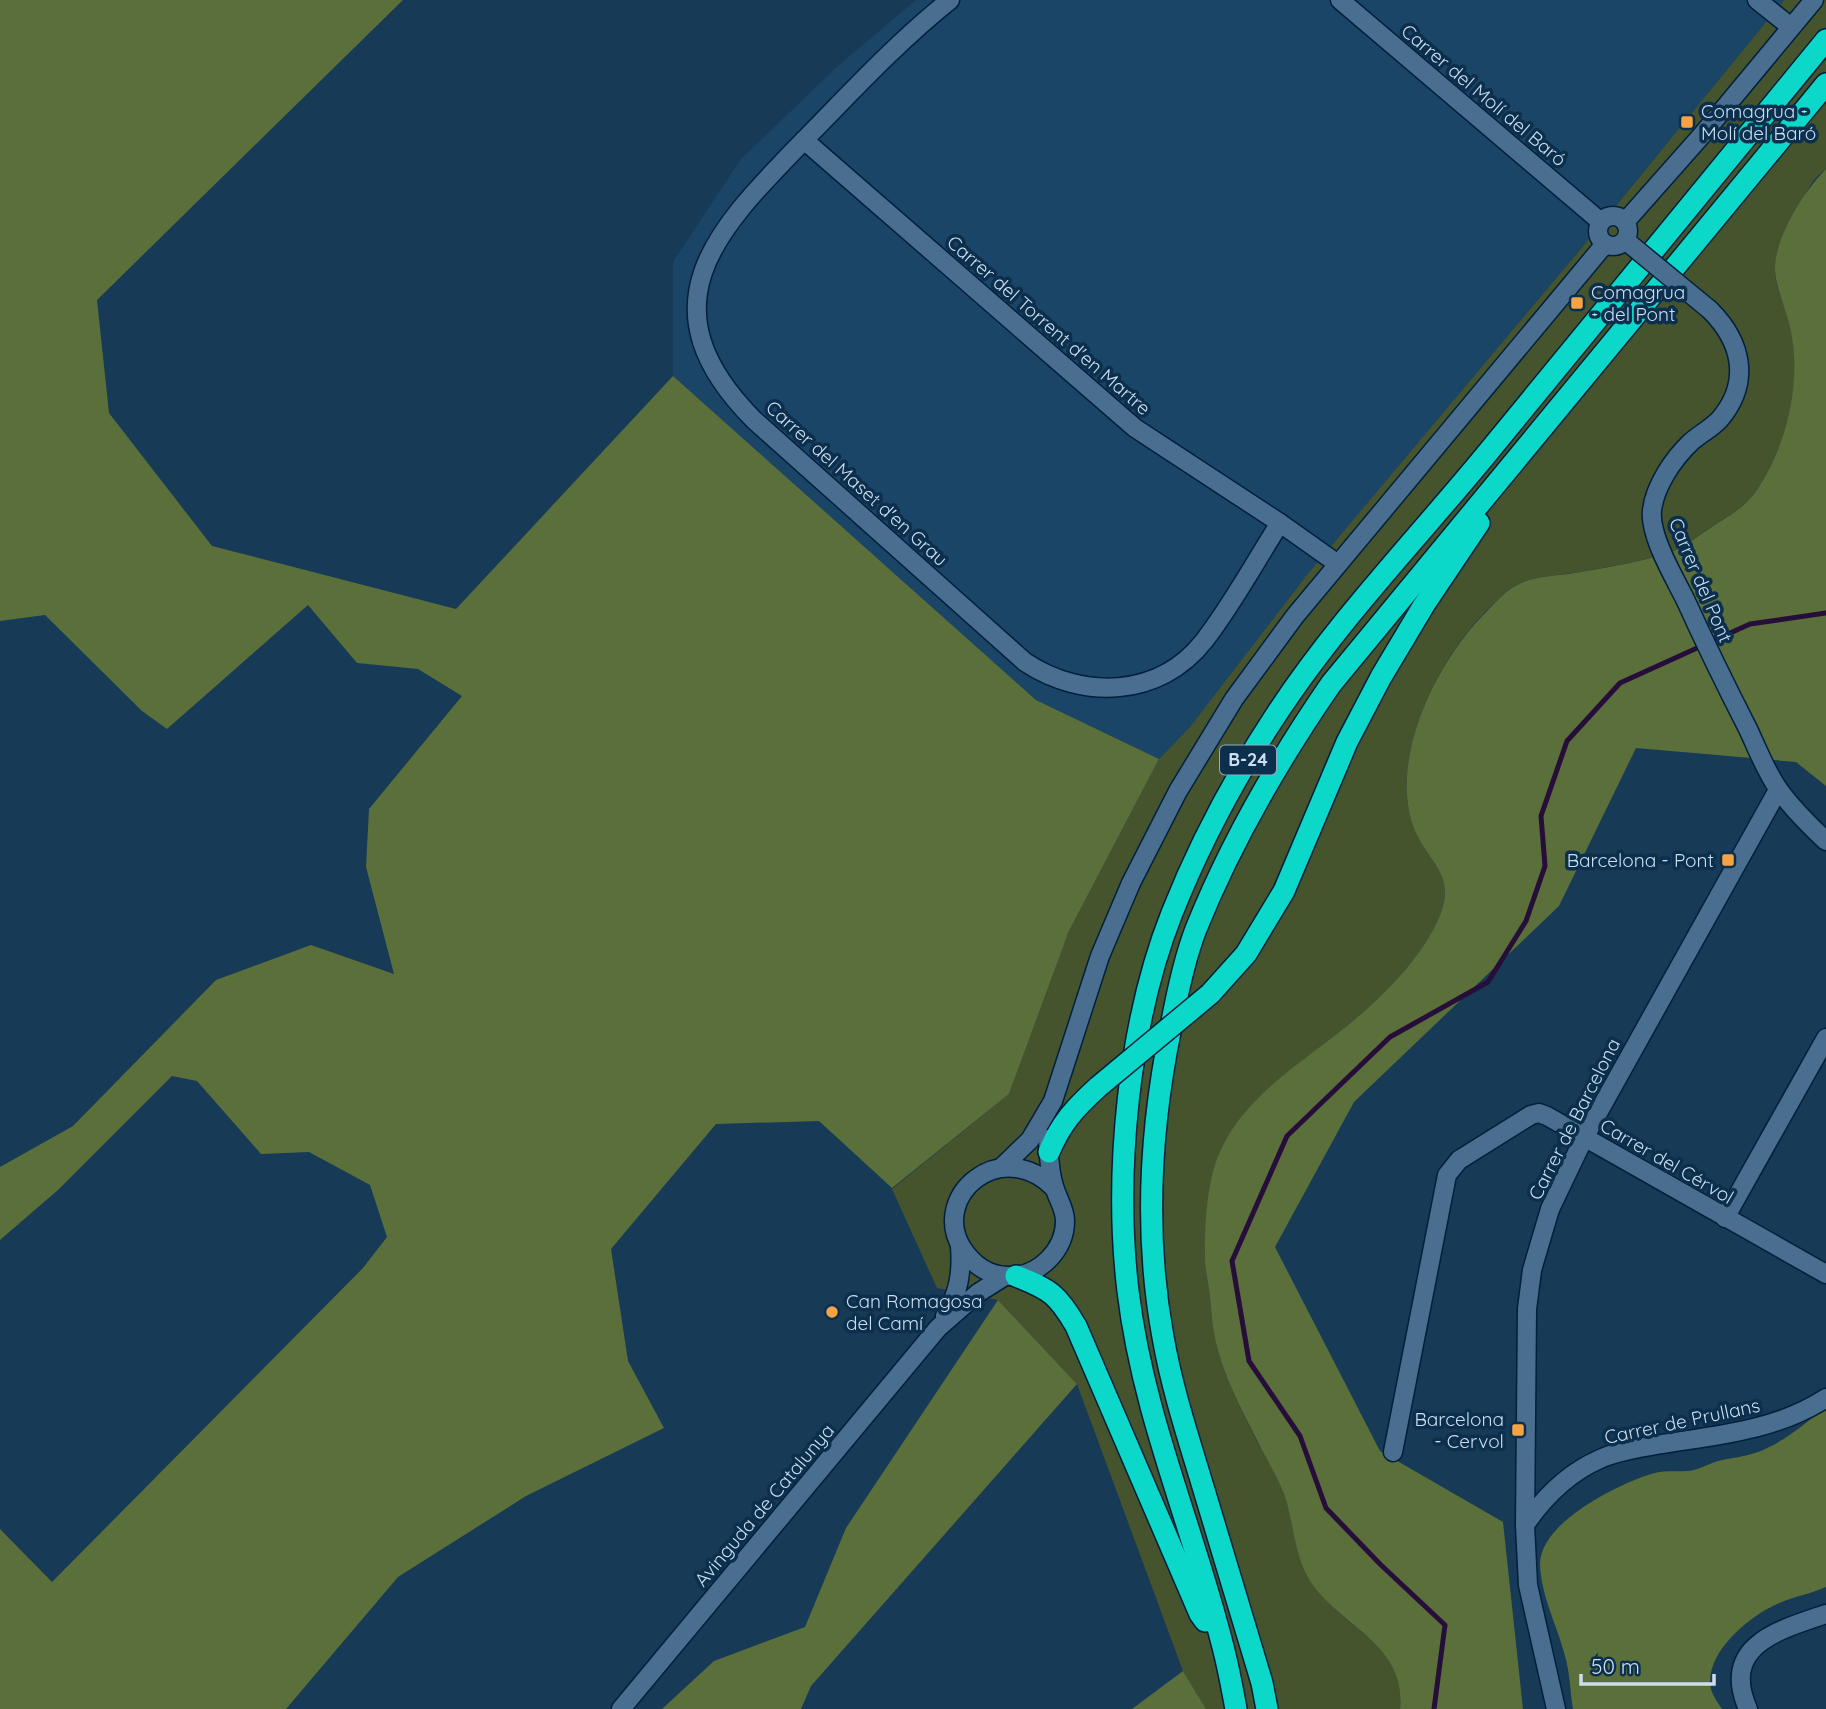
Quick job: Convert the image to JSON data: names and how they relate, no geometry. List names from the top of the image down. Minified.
{"streets":{"highway":["B-24"],"street":["Carrer del Molí del Baró","Carrer del Torrent d'en Martre","Carrer del Maset d'en Grau","Carrer del Pont","Carrer de Barcelona","Carrer del Cérvol","Carrer de Prullans","Avinguda de Catalunya"]},"crossings":[["Carrer del Molí del Baró","Carrer del Pont"],["Carrer del Torrent d'en Martre","Carrer del Maset d'en Grau"],["Carrer del Pont","Carrer de Barcelona"],["Carrer de Barcelona","Carrer del Cérvol"],["Carrer de Barcelona","Carrer de Prullans"]],"places":{"transit":["Comagrua - Molí del Baró","Comagrua - del Pont","Barcelona - Pont","Barcelona - Cervol"],"other":["Can Romagosa del Camí"]},"scale_bar":"50 m"}
